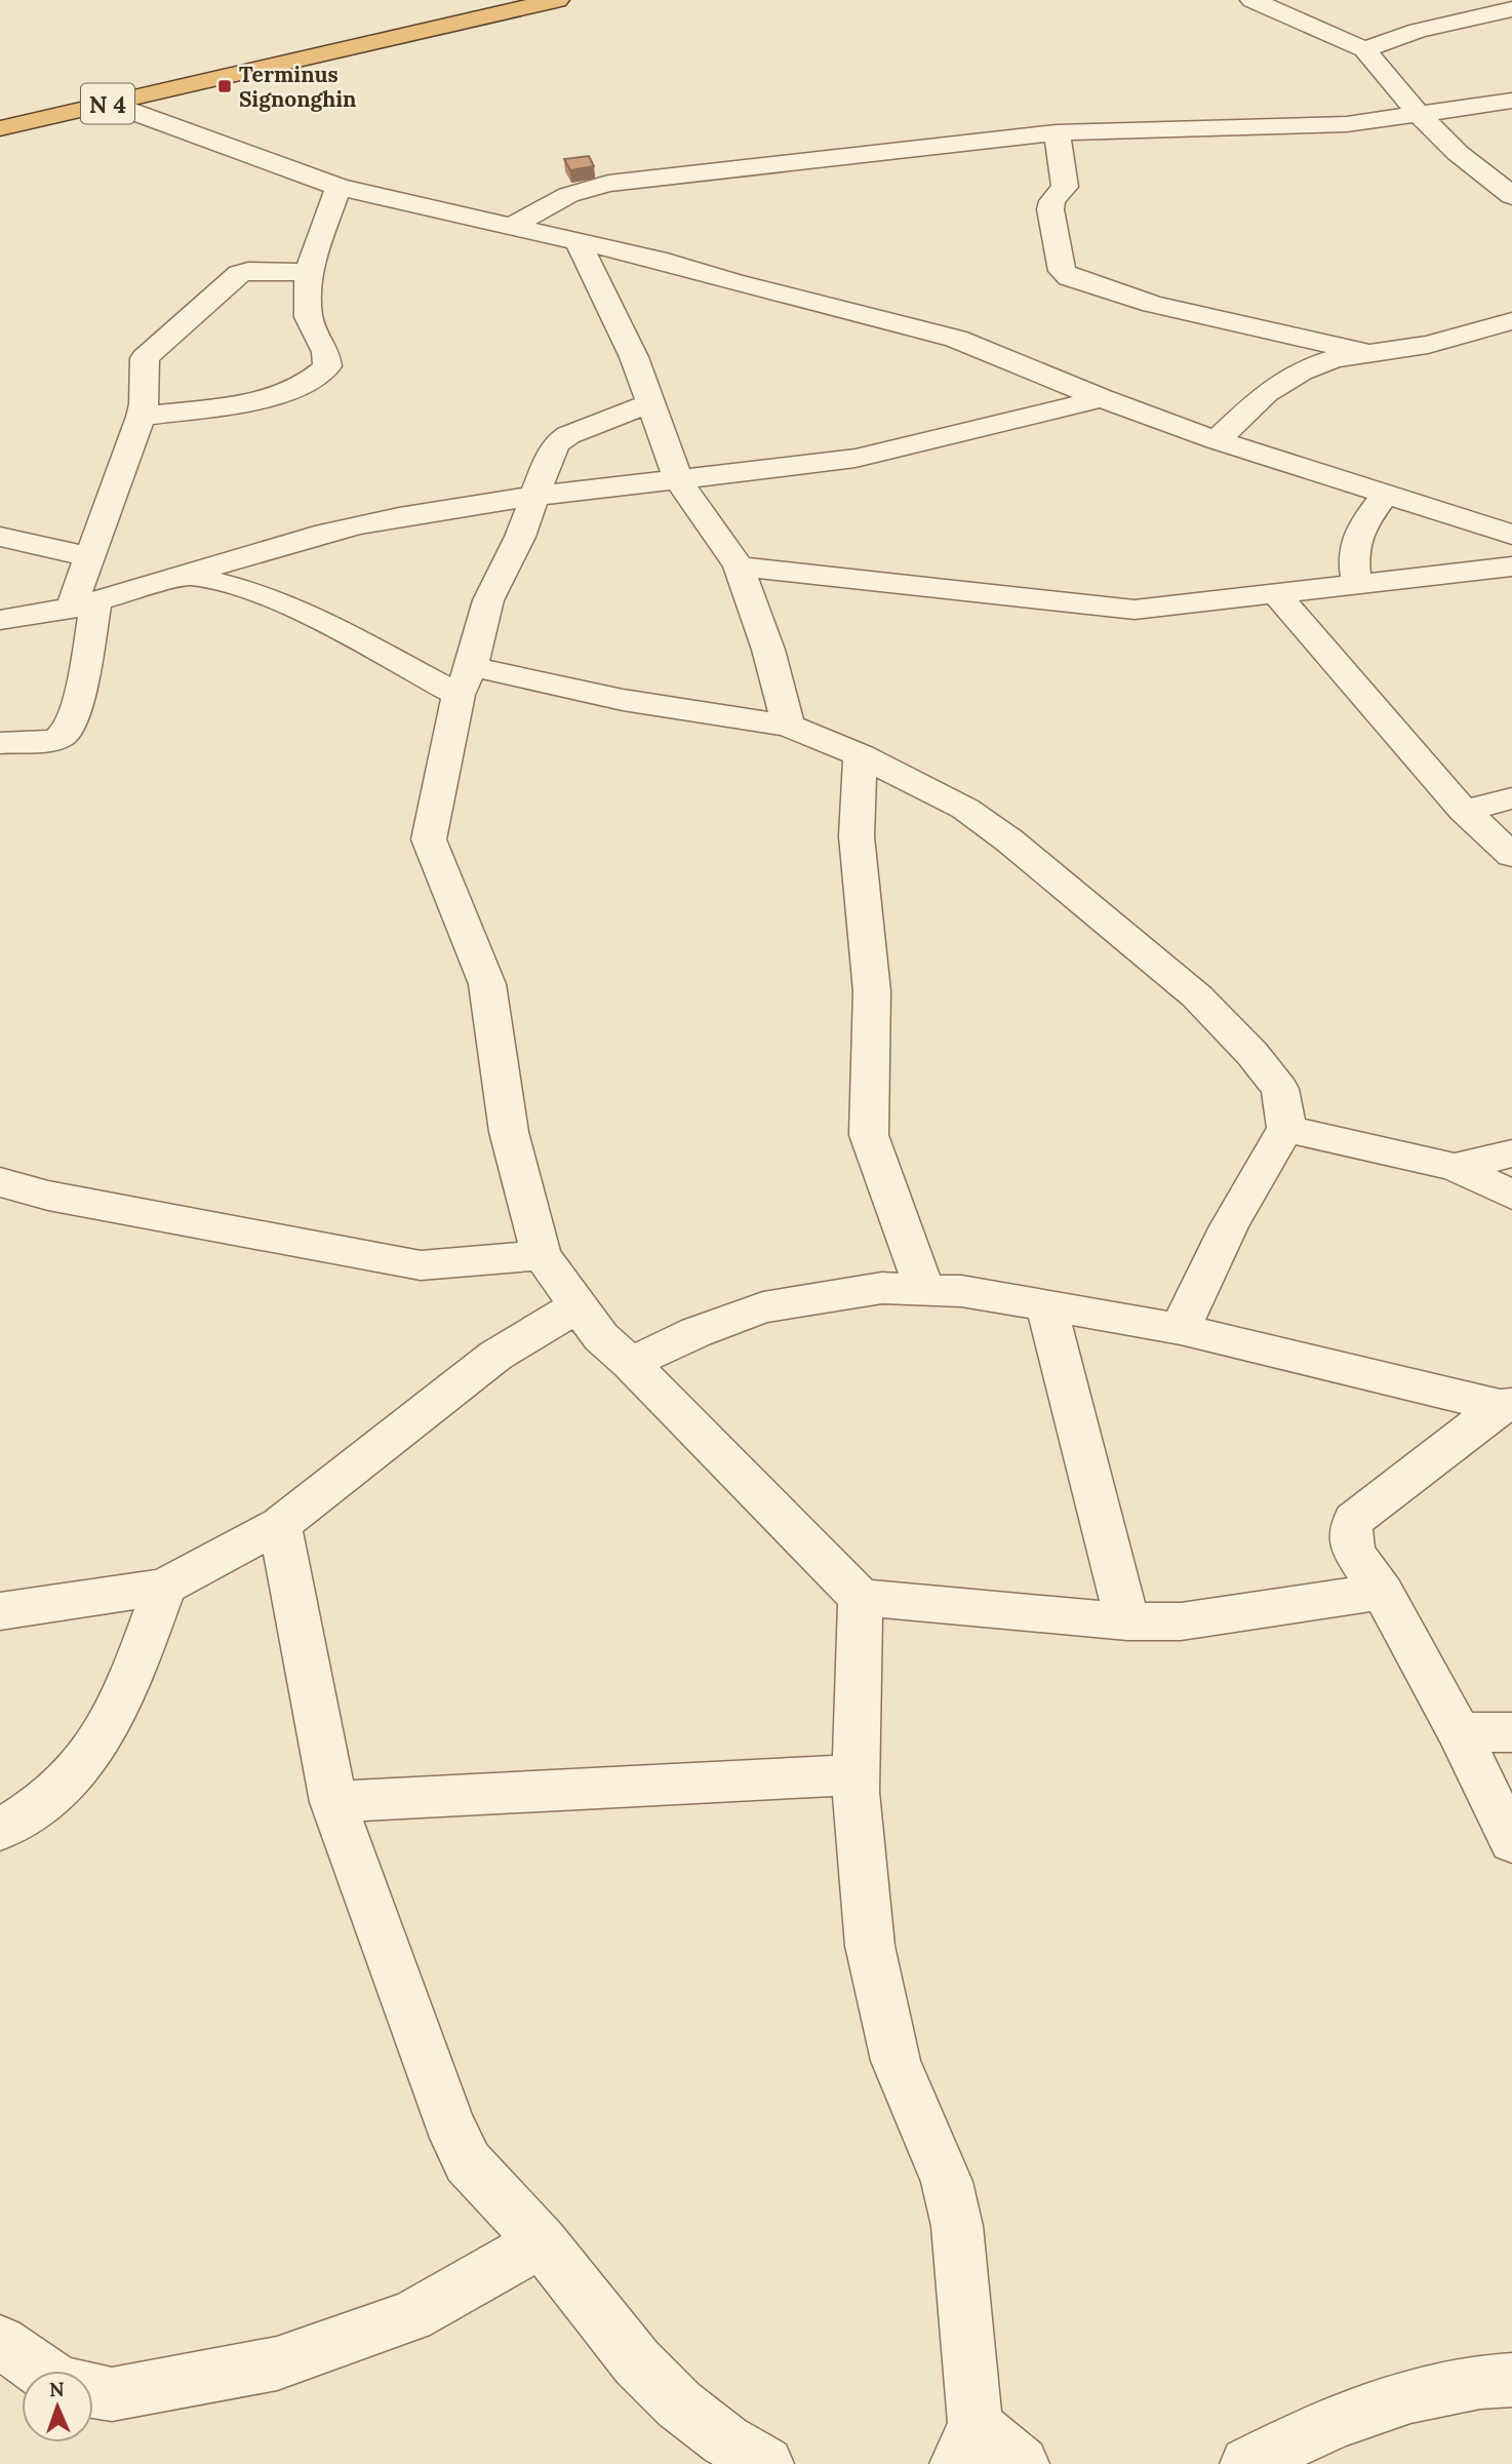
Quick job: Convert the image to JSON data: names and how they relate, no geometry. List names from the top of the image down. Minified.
{"streets":{"highway":["N 4"]},"places":{"transit":["Terminus Signonghin"]},"north":"top"}
